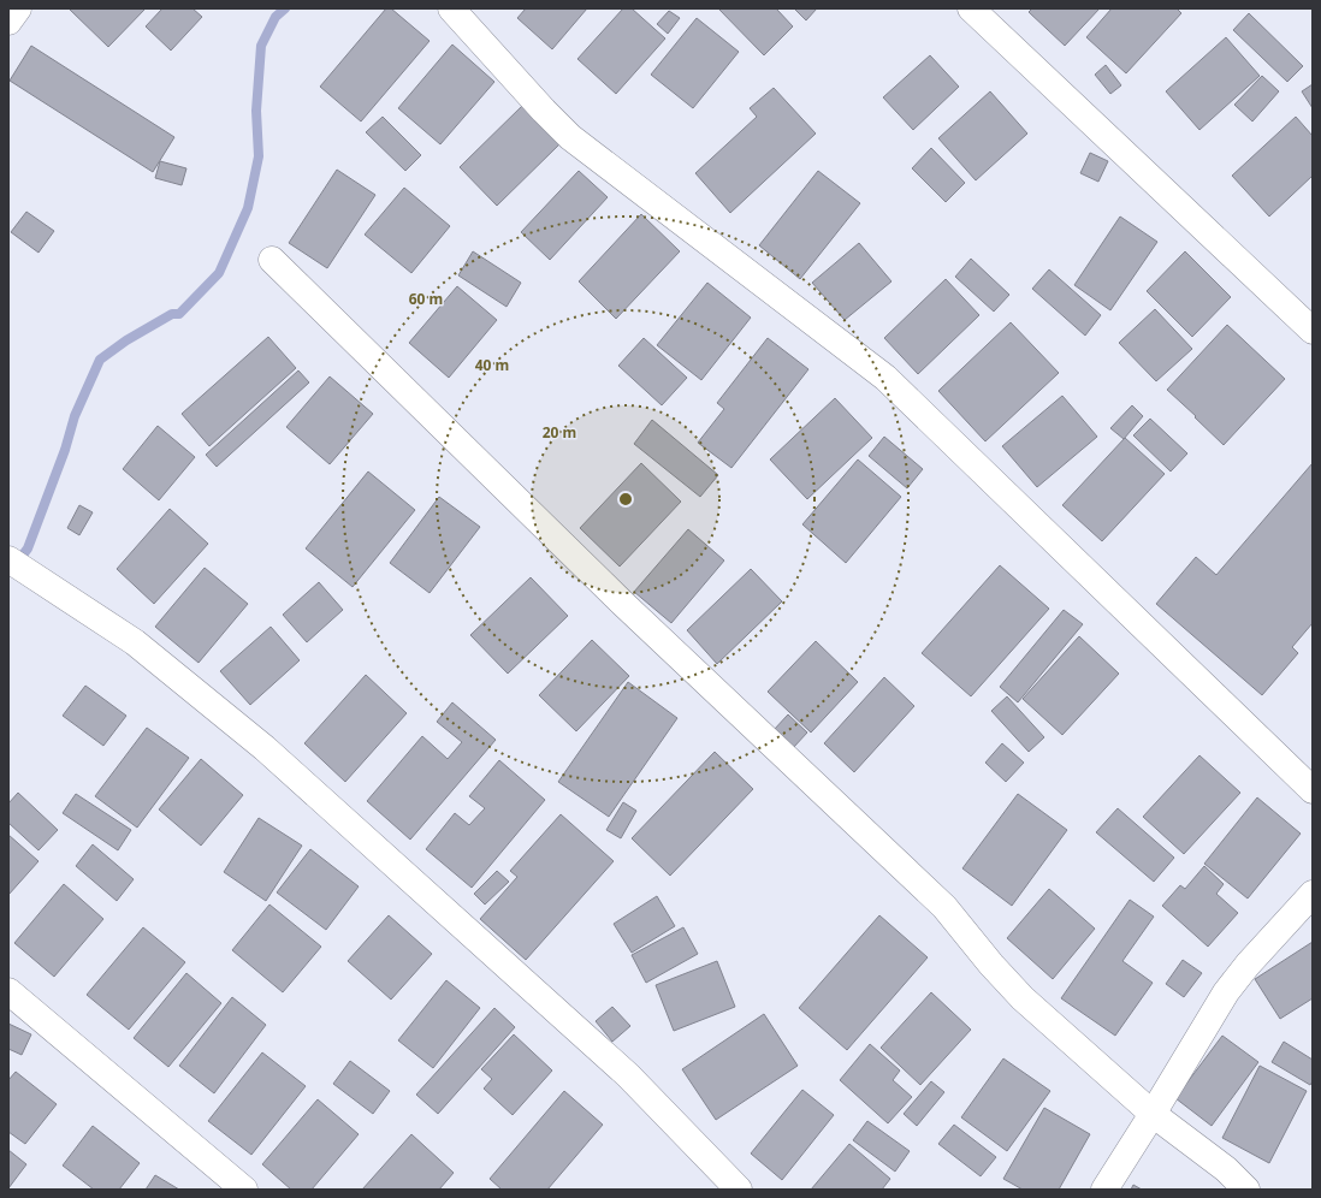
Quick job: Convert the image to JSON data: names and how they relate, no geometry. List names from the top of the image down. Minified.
{"rings":["60 m","40 m","20 m"]}
